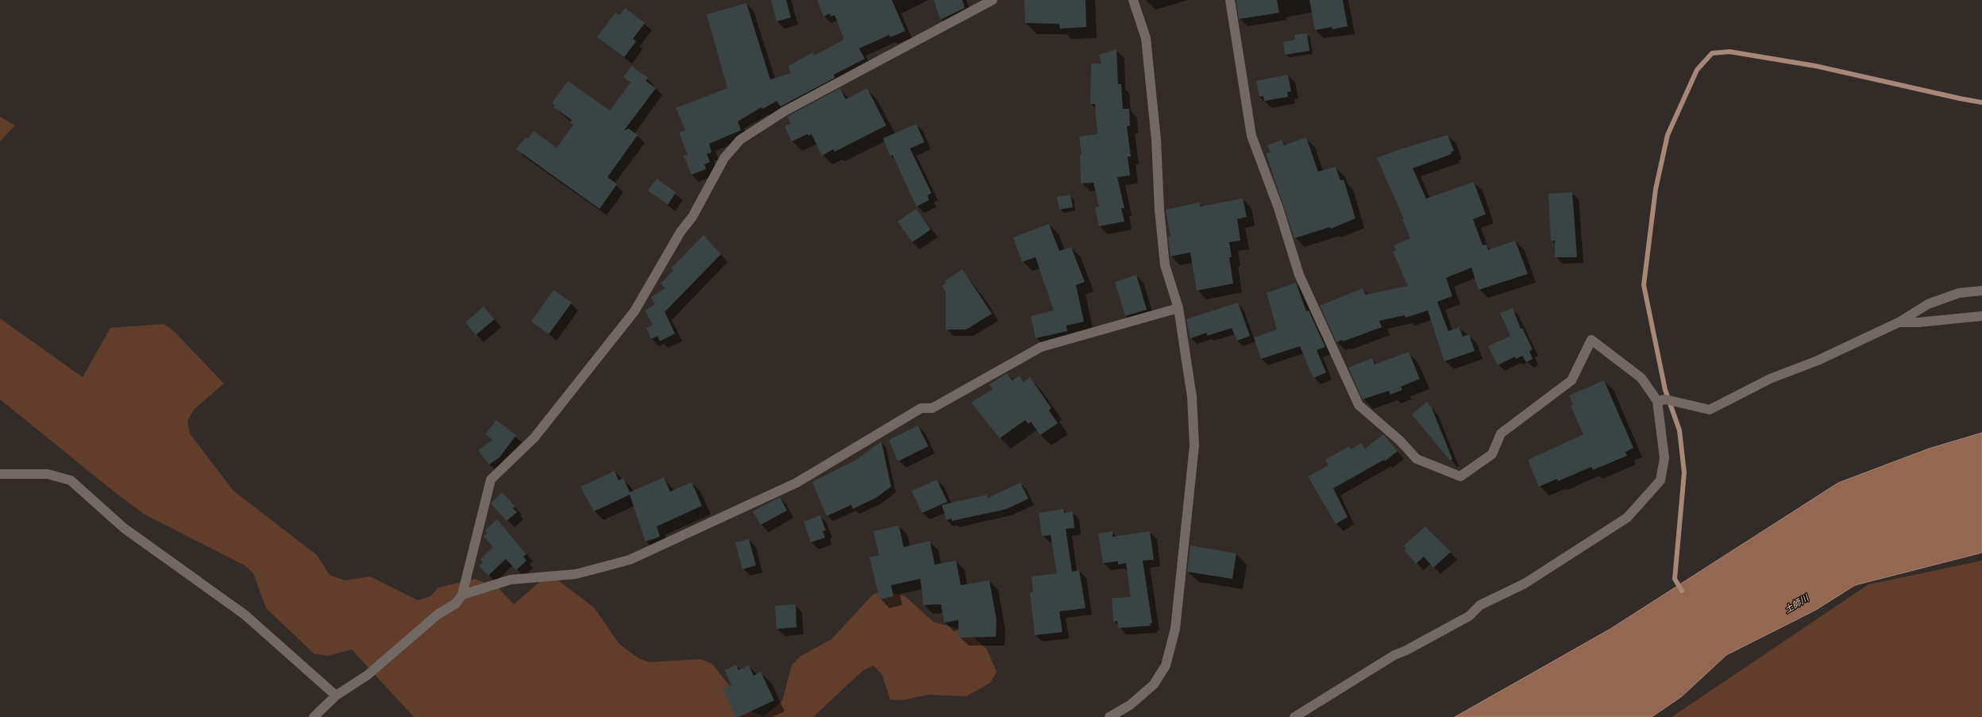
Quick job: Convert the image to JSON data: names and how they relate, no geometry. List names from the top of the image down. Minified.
{"water":["土師川"]}
